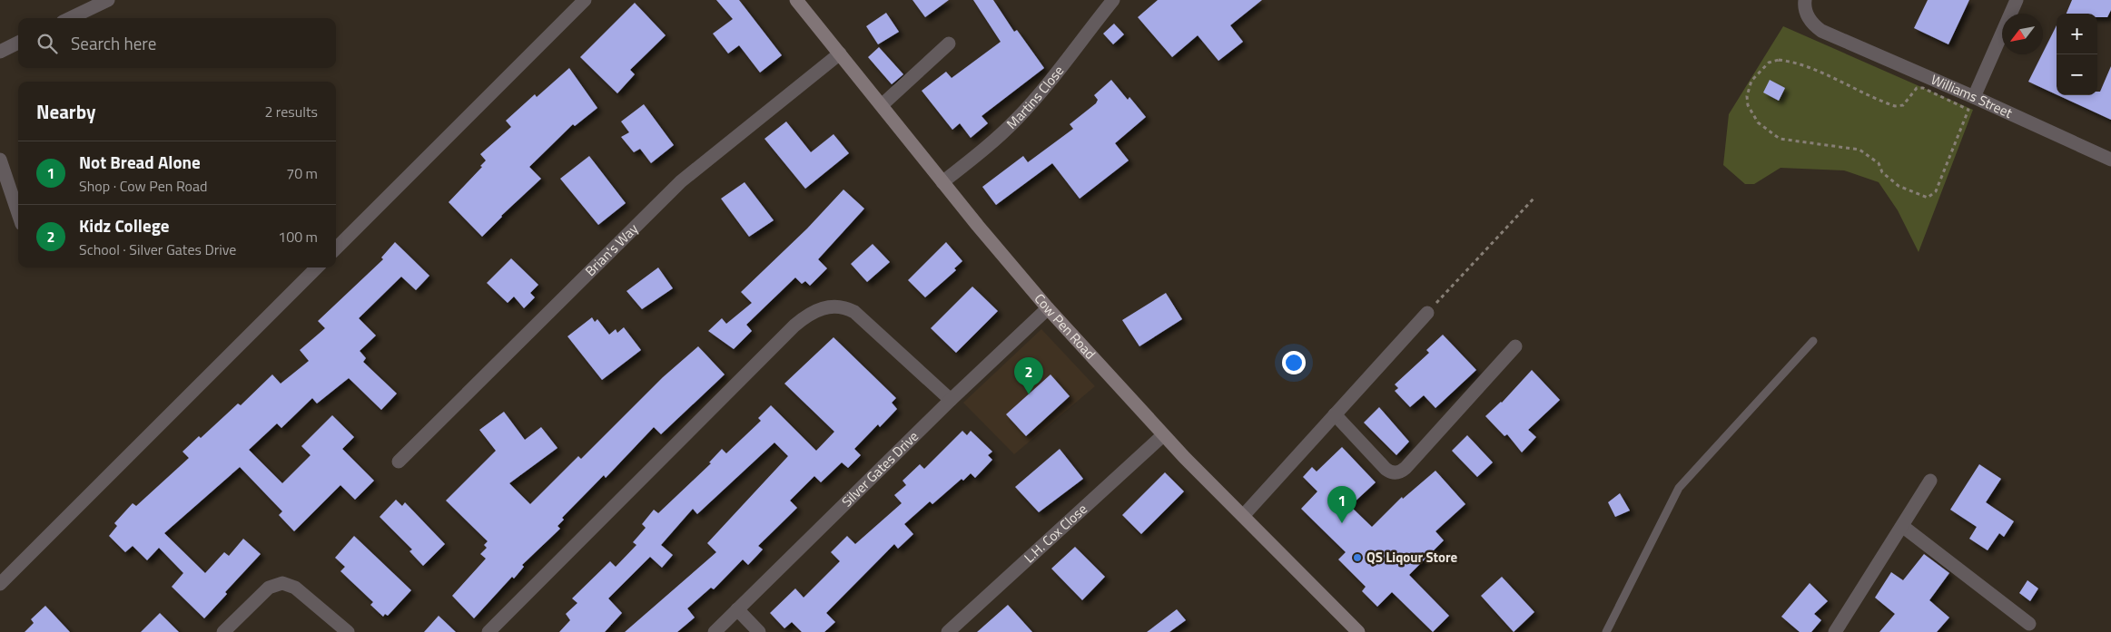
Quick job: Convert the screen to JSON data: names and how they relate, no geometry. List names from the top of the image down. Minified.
{"streets":{"main road":["Cow Pen Road"],"street":["Martins Close","Williams Street","Brian's Way","Silver Gates Drive","L.H. Cox Close"]},"crossings":[["Martins Close","Cow Pen Road"],["Brian's Way","Cow Pen Road"],["Cow Pen Road","Silver Gates Drive"],["Cow Pen Road","L.H. Cox Close"]],"places":["QS Liqour Store"],"north":"bottom left","page":{"map_buttons":["+","−"],"search":"Search here","heading":["Nearby","2 results"],"list":[{"mark":"1","name":"Not Bread Alone","note":"Shop · Cow Pen Road","value":"70 m"},{"mark":"2","name":"Kidz College","note":"School · Silver Gates Drive","value":"100 m"}],"pins":["2","1"]}}
